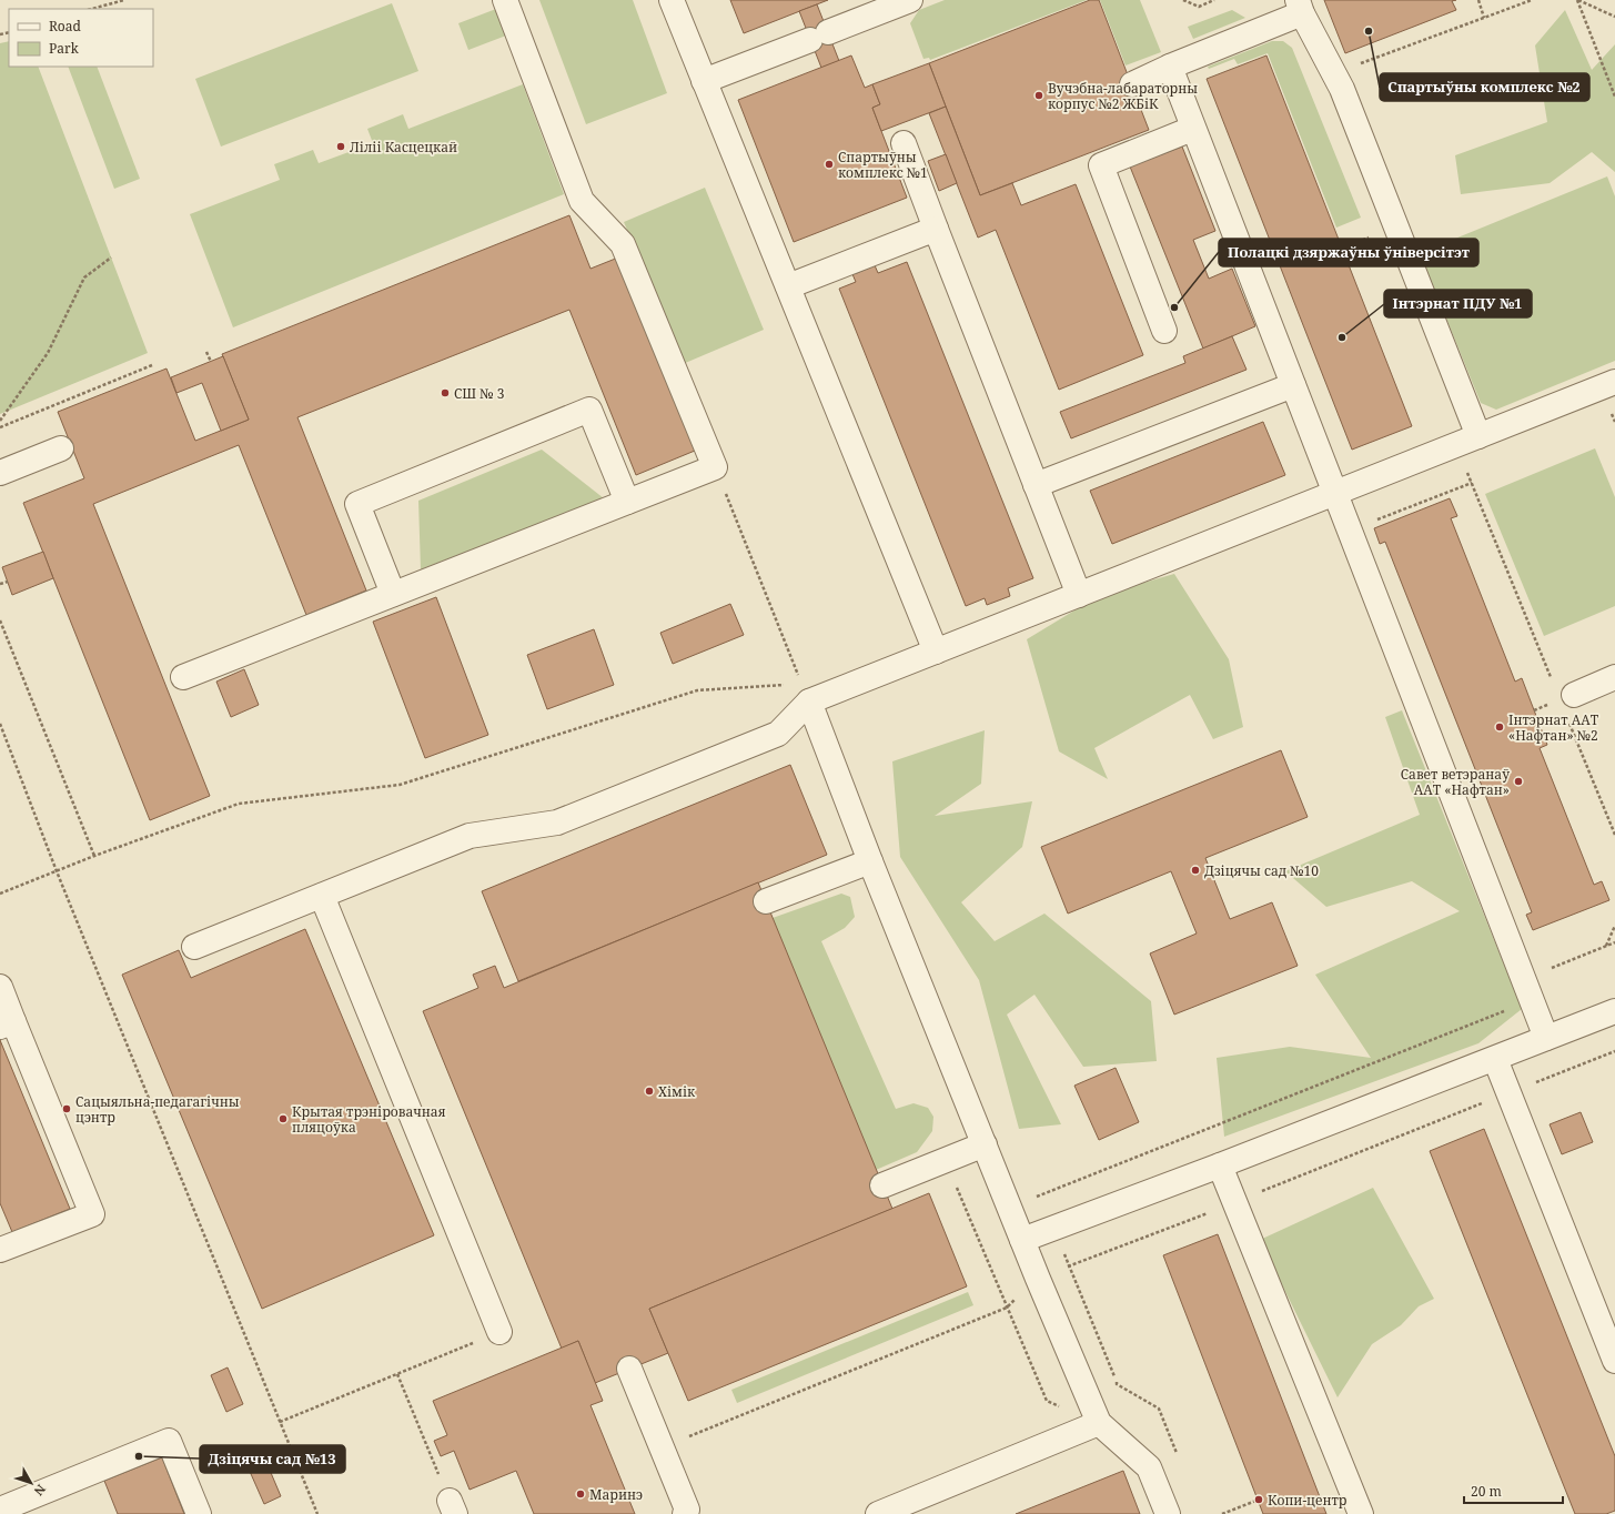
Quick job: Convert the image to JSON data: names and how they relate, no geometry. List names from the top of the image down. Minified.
{"places":["Спартыўны комплекс №2","Вучэбна-лабараторны корпус №2 ЖБіК","Ліліі Касцецкай","Спартыўны комплекс №1","Полацкі дзяржаўны ўніверсітэт","Інтэрнат ПДУ №1","СШ № 3","Інтэрнат ААТ «Нафтан» №2","Савет ветэранаў ААТ «Нафтан»","Дзіцячы сад №10","Хімік","Сацыяльна-педагагічны цэнтр","Крытая трэніровачная пляцоўка","Дзіцячы сад №13","Маринэ","Копи-центр"],"legend":["Road","Park"],"scale_bar":"20 m","north":"bottom right"}
